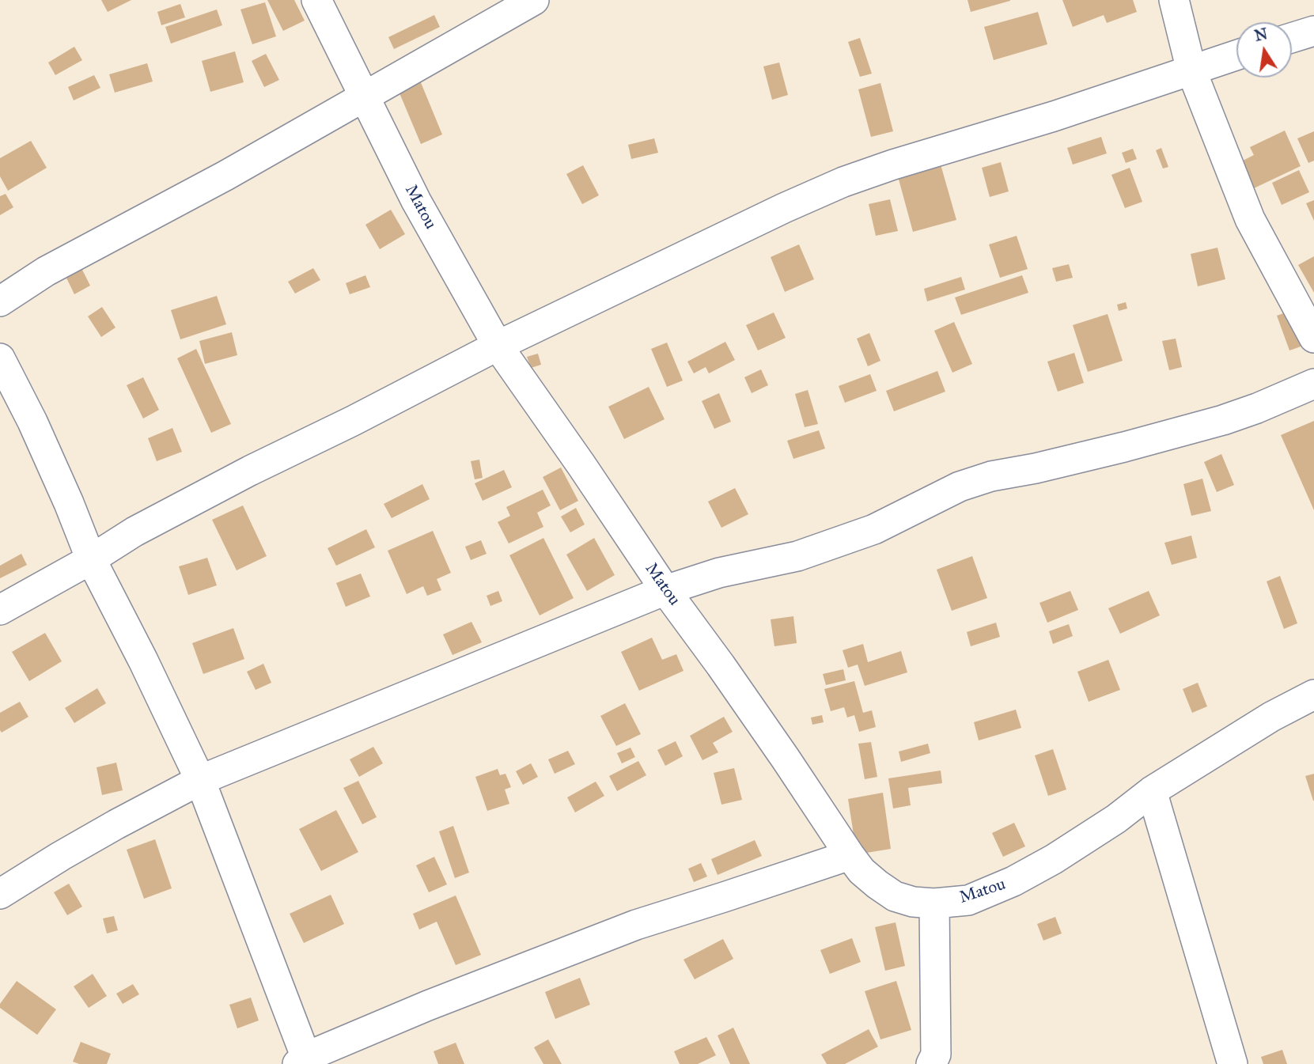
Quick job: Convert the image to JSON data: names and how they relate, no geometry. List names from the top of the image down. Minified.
{"streets":{"street":["Matou"]},"north":"top"}
